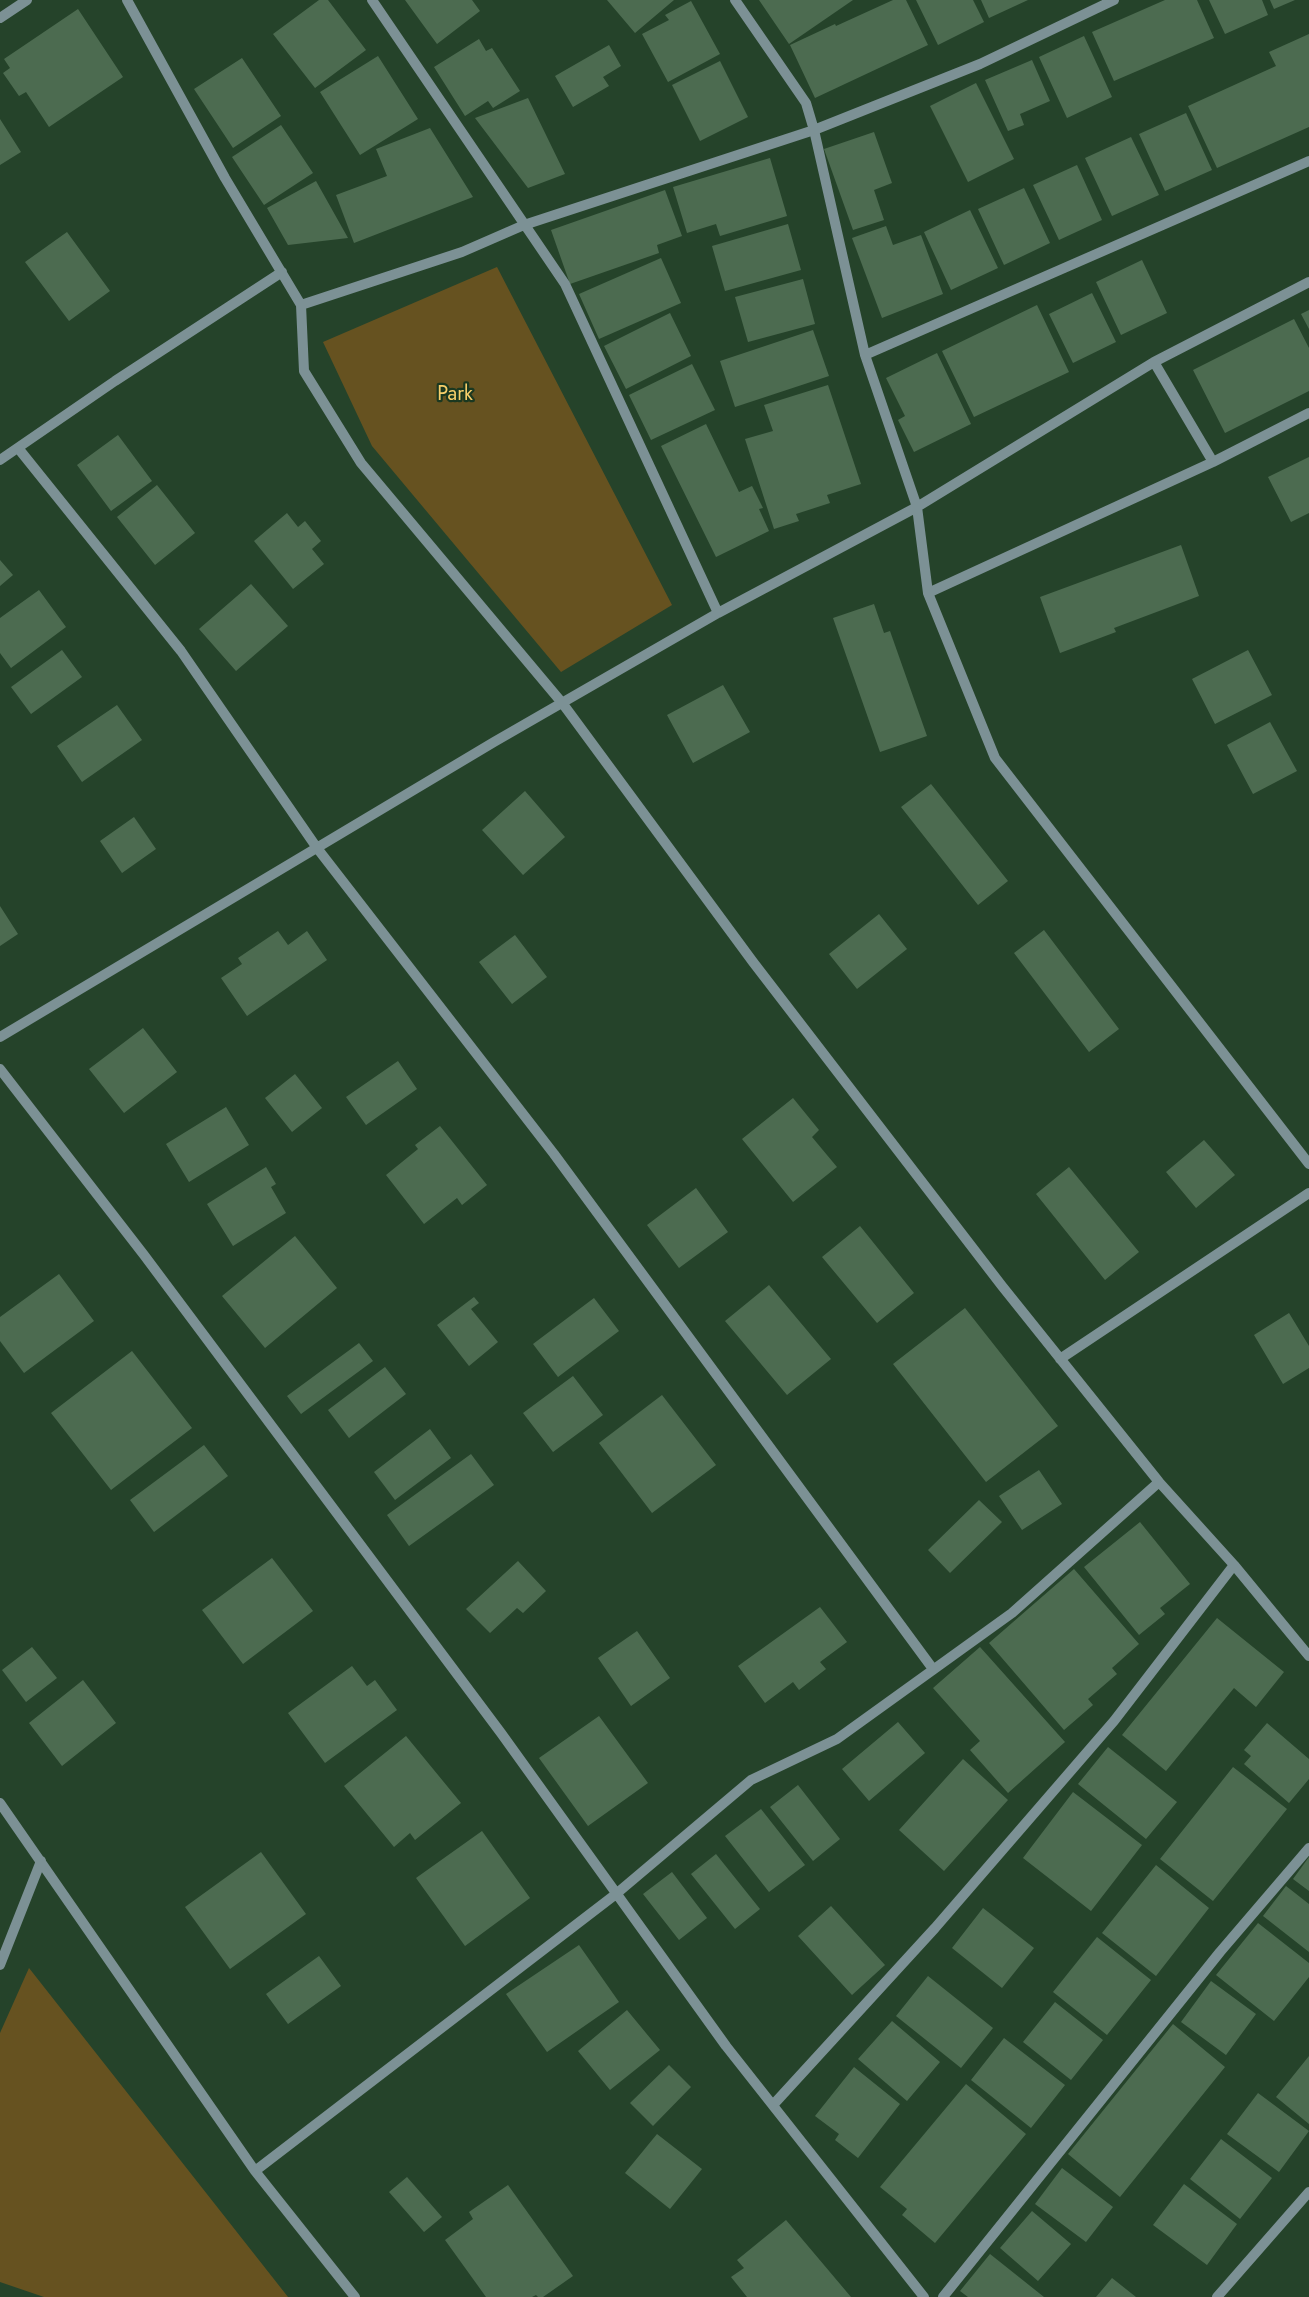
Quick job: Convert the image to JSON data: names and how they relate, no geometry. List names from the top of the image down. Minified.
{"parks":["Park"]}
